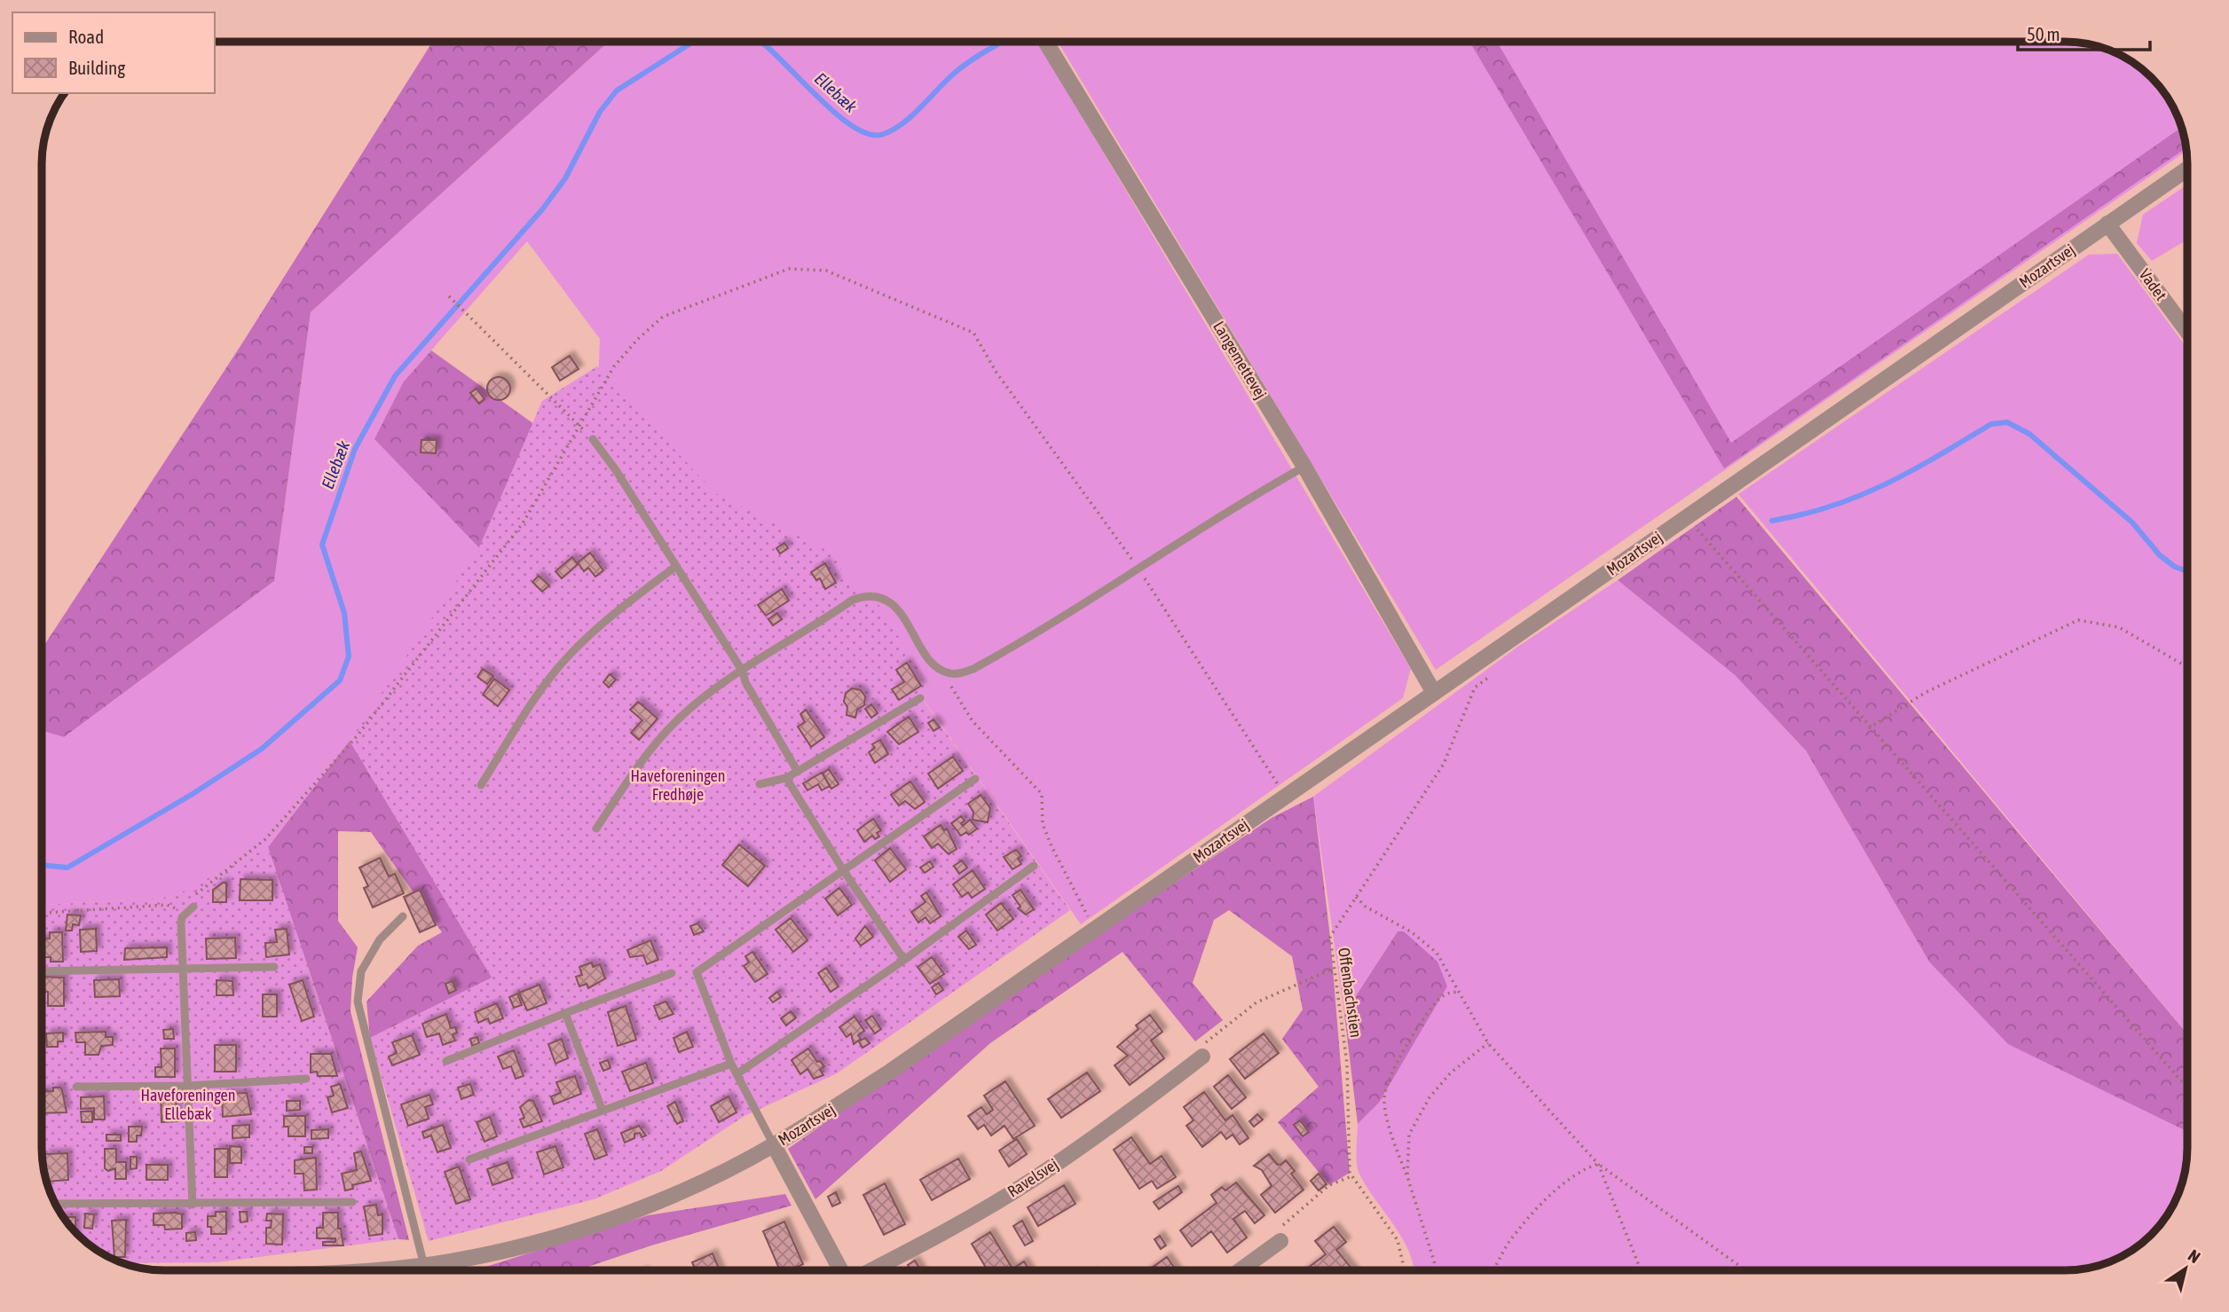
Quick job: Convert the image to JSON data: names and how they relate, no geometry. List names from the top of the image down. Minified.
{"streets":{"street":["Mozartsvej","Vadet","Langemettevej","Ravelsvej"],"path":["Offenbachstien"]},"crossings":[["Mozartsvej","Vadet"],["Mozartsvej","Langemettevej"],["Mozartsvej","Ravelsvej"]],"water":["Ellebæk"],"parks":["Haveforeningen Fredhøje","Haveforeningen Ellebæk"],"legend":["Road","Building"],"scale_bar":"50 m","north":"top right"}
